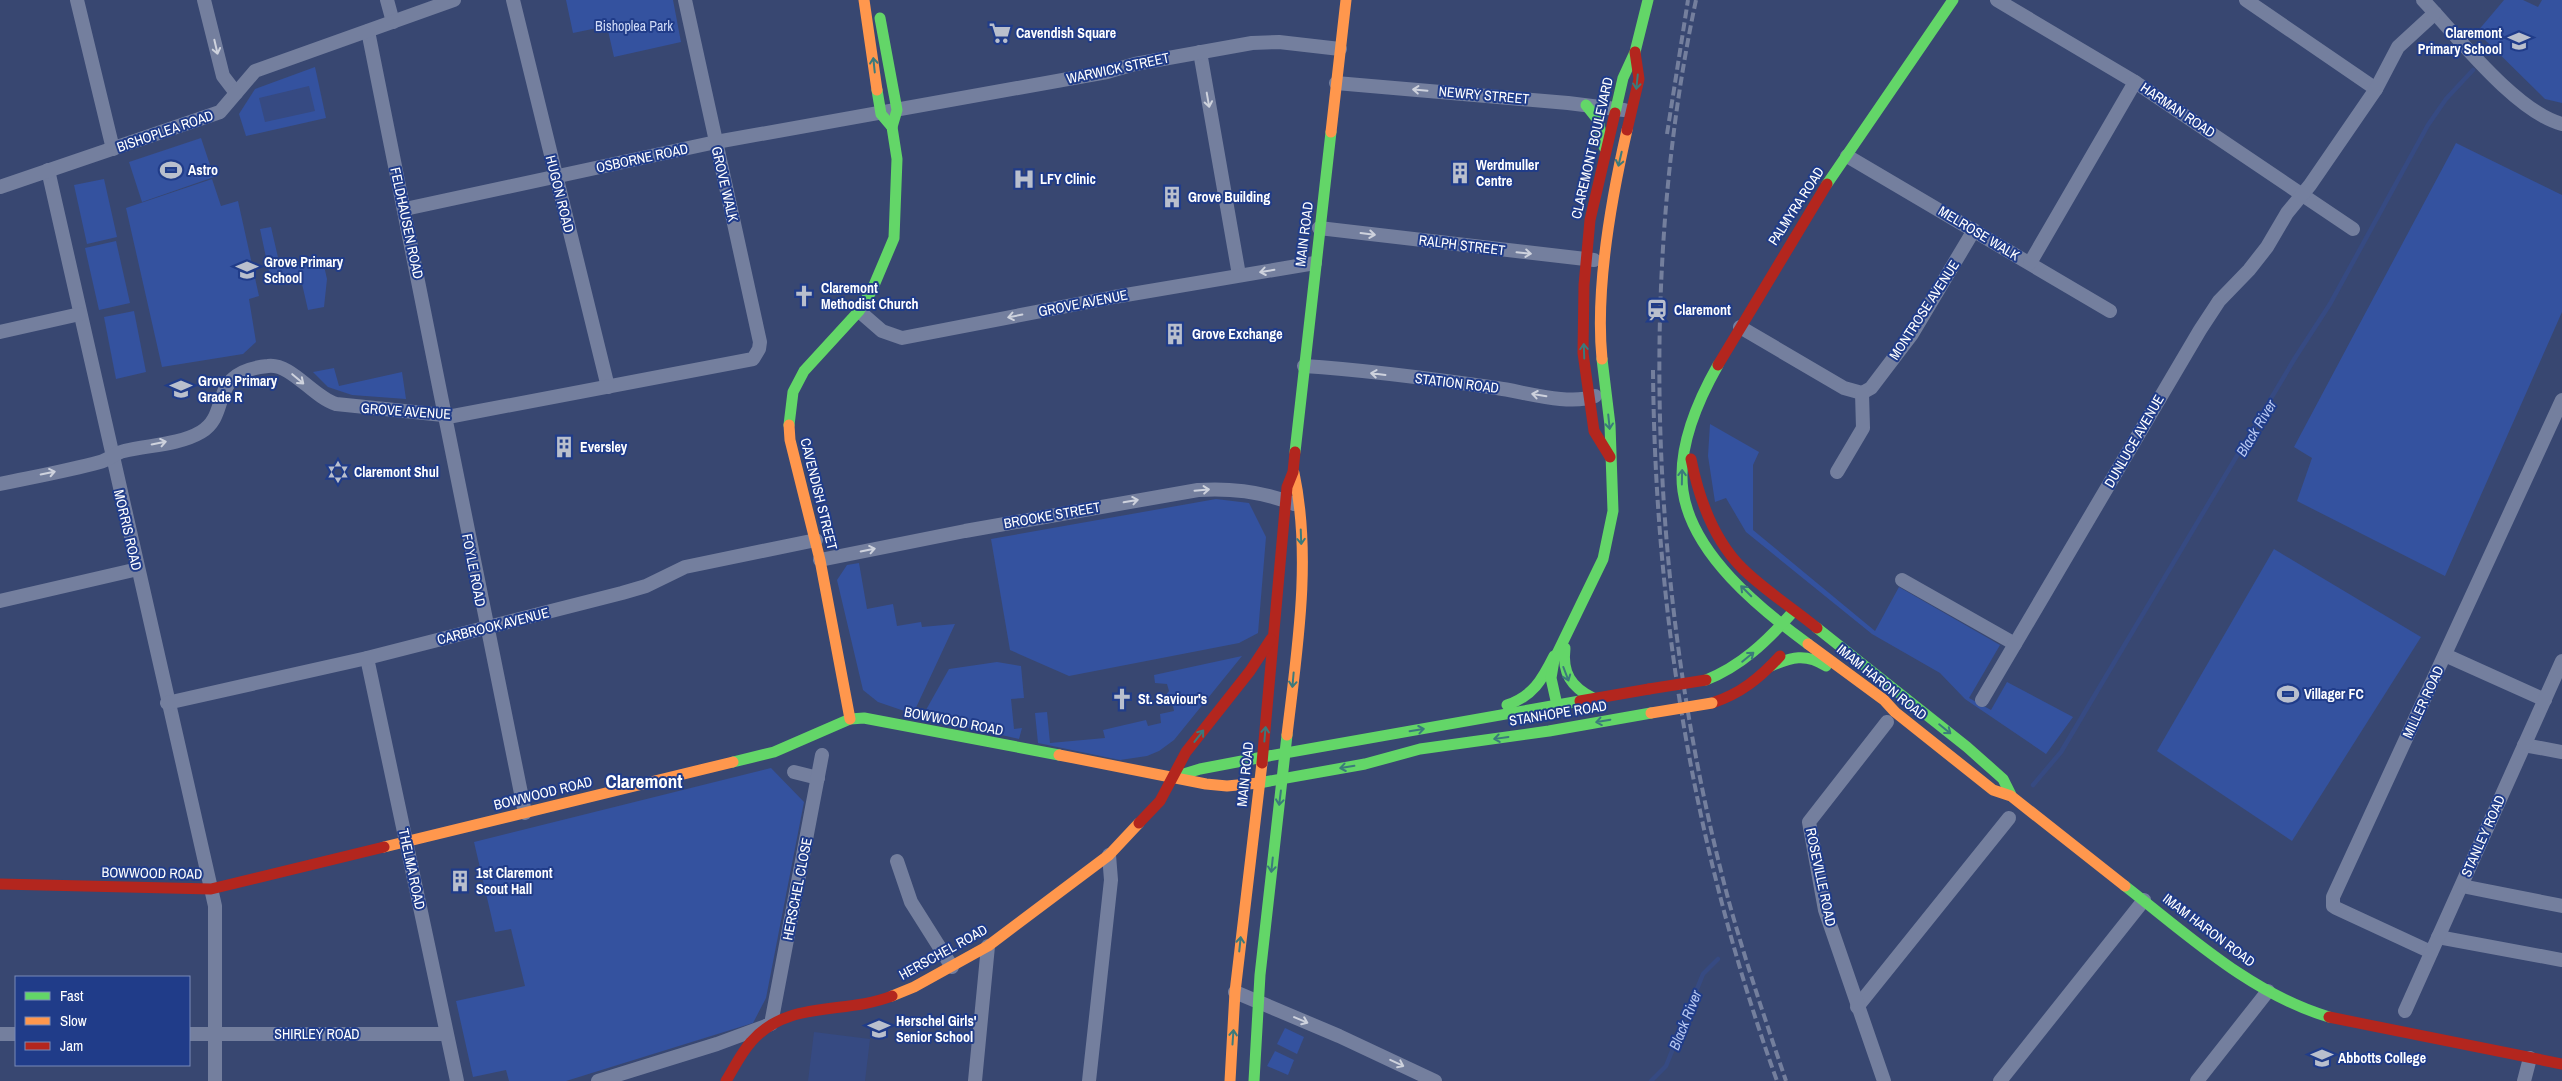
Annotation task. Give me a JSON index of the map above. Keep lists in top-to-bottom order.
{
  "streets": {
    "main road": [
      "CLAREMONT BOULEVARD",
      "PALMYRA ROAD",
      "MAIN ROAD",
      "CAVENDISH STREET",
      "IMAM HARON ROAD",
      "STANHOPE ROAD",
      "BOWWOOD ROAD",
      "HERSCHEL ROAD"
    ],
    "street": [
      "WARWICK STREET",
      "NEWRY STREET",
      "HARMAN ROAD",
      "BISHOPLEA ROAD",
      "OSBORNE ROAD",
      "GROVE WALK",
      "HUGON ROAD",
      "FELDHAUSEN ROAD",
      "MELROSE WALK",
      "RALPH STREET",
      "GROVE AVENUE",
      "MONTROSE AVENUE",
      "STATION ROAD",
      "DUNLUCE AVENUE",
      "BROOKE STREET",
      "MORRIS ROAD",
      "FOYLE ROAD",
      "CARBROOK AVENUE",
      "MILLER ROAD",
      "STANLEY ROAD",
      "THELMA ROAD",
      "ROSEVILLE ROAD",
      "HERSCHEL CLOSE",
      "SHIRLEY ROAD"
    ]
  },
  "crossings": [
    ["WARWICK STREET", "OSBORNE ROAD"],
    ["WARWICK STREET", "MAIN ROAD"],
    ["WARWICK STREET", "CAVENDISH STREET"],
    ["NEWRY STREET", "CLAREMONT BOULEVARD"],
    ["NEWRY STREET", "MAIN ROAD"],
    ["HARMAN ROAD", "DUNLUCE AVENUE"],
    ["BISHOPLEA ROAD", "FELDHAUSEN ROAD"],
    ["BISHOPLEA ROAD", "MORRIS ROAD"],
    ["CLAREMONT BOULEVARD", "RALPH STREET"],
    ["CLAREMONT BOULEVARD", "STATION ROAD"],
    ["CLAREMONT BOULEVARD", "STANHOPE ROAD"],
    ["OSBORNE ROAD", "GROVE WALK"],
    ["OSBORNE ROAD", "HUGON ROAD"],
    ["OSBORNE ROAD", "FELDHAUSEN ROAD"],
    ["GROVE WALK", "GROVE AVENUE"],
    ["HUGON ROAD", "GROVE AVENUE"],
    ["PALMYRA ROAD", "MELROSE WALK"],
    ["PALMYRA ROAD", "IMAM HARON ROAD"],
    ["PALMYRA ROAD", "STANHOPE ROAD"],
    ["FELDHAUSEN ROAD", "GROVE AVENUE"],
    ["FELDHAUSEN ROAD", "FOYLE ROAD"],
    ["MELROSE WALK", "MONTROSE AVENUE"],
    ["MAIN ROAD", "RALPH STREET"],
    ["MAIN ROAD", "GROVE AVENUE"],
    ["MAIN ROAD", "STATION ROAD"],
    ["MAIN ROAD", "BROOKE STREET"],
    ["MAIN ROAD", "STANHOPE ROAD"],
    ["MAIN ROAD", "BOWWOOD ROAD"],
    ["MAIN ROAD", "HERSCHEL ROAD"],
    ["GROVE AVENUE", "CAVENDISH STREET"],
    ["GROVE AVENUE", "MORRIS ROAD"],
    ["GROVE AVENUE", "FOYLE ROAD"],
    ["CAVENDISH STREET", "BROOKE STREET"],
    ["CAVENDISH STREET", "CARBROOK AVENUE"],
    ["CAVENDISH STREET", "BOWWOOD ROAD"],
    ["MORRIS ROAD", "CARBROOK AVENUE"],
    ["MORRIS ROAD", "BOWWOOD ROAD"],
    ["MORRIS ROAD", "SHIRLEY ROAD"],
    ["FOYLE ROAD", "CARBROOK AVENUE"],
    ["FOYLE ROAD", "BOWWOOD ROAD"],
    ["CARBROOK AVENUE", "THELMA ROAD"],
    ["IMAM HARON ROAD", "STANHOPE ROAD"],
    ["IMAM HARON ROAD", "ROSEVILLE ROAD"],
    ["MILLER ROAD", "STANLEY ROAD"],
    ["STANHOPE ROAD", "BOWWOOD ROAD"],
    ["BOWWOOD ROAD", "THELMA ROAD"],
    ["BOWWOOD ROAD", "HERSCHEL ROAD"],
    ["THELMA ROAD", "SHIRLEY ROAD"],
    ["HERSCHEL CLOSE", "HERSCHEL ROAD"]
  ],
  "one_way": [
    "NEWRY STREET",
    "RALPH STREET",
    "STATION ROAD",
    "BROOKE STREET"
  ],
  "districts": ["Claremont"],
  "water": ["Black River"],
  "parks": ["Bishoplea Park"],
  "places": {
    "supermarket": ["Cavendish Square"],
    "school or university": [
      "Claremont Primary School",
      "Grove Primary School",
      "Grove Primary Grade R",
      "Herschel Girls' Senior School",
      "Abbotts College"
    ],
    "sports": ["Astro", "Villager FC"],
    "building": [
      "Werdmuller Centre",
      "Grove Building",
      "Grove Exchange",
      "Eversley",
      "1st Claremont Scout Hall"
    ],
    "hospital": ["LFY Clinic"],
    "church": ["Claremont Methodist Church", "St. Saviour's"],
    "station": ["Claremont"],
    "synagogue": ["Claremont Shul"]
  },
  "legend": ["Fast", "Slow", "Jam"]
}
